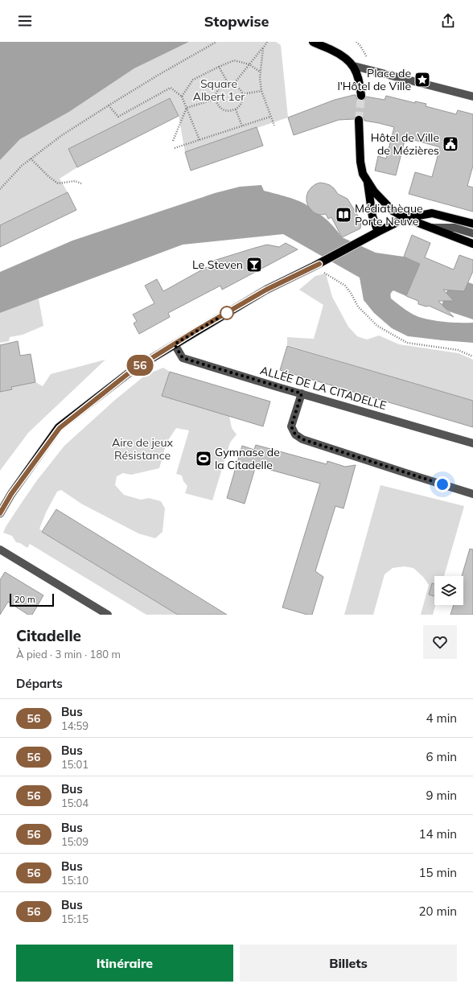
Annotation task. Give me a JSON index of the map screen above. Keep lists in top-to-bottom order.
{
  "streets": {
    "street": ["ALLÉE DE LA CITADELLE"]
  },
  "parks": ["Square Albert 1er", "Aire de jeux Résistance"],
  "places": {
    "place": ["Place de l'Hôtel de Ville"],
    "public building": ["Hôtel de Ville de Mézières"],
    "library": ["Médiathèque Porte Neuve"],
    "bar": ["Le Steven"],
    "sports": ["Gymnase de la Citadelle"]
  },
  "lines": ["bus line 56"],
  "scale_bar": "20 m",
  "page": {
    "header": "Stopwise",
    "on_map": "56",
    "scale": "20 m",
    "heading": [
      ["Citadelle", "À pied · 3 min · 180 m"],
      "Départs"
    ],
    "list": [
      {
        "mark": "56",
        "name": "Bus",
        "note": "14:59",
        "value": "4 min"
      },
      {
        "mark": "56",
        "name": "Bus",
        "note": "15:01",
        "value": "6 min"
      },
      {
        "mark": "56",
        "name": "Bus",
        "note": "15:04",
        "value": "9 min"
      },
      {
        "mark": "56",
        "name": "Bus",
        "note": "15:09",
        "value": "14 min"
      },
      {
        "mark": "56",
        "name": "Bus",
        "note": "15:10",
        "value": "15 min"
      },
      {
        "mark": "56",
        "name": "Bus",
        "note": "15:15",
        "value": "20 min"
      }
    ],
    "buttons": ["Itinéraire", "Billets"]
  }
}
